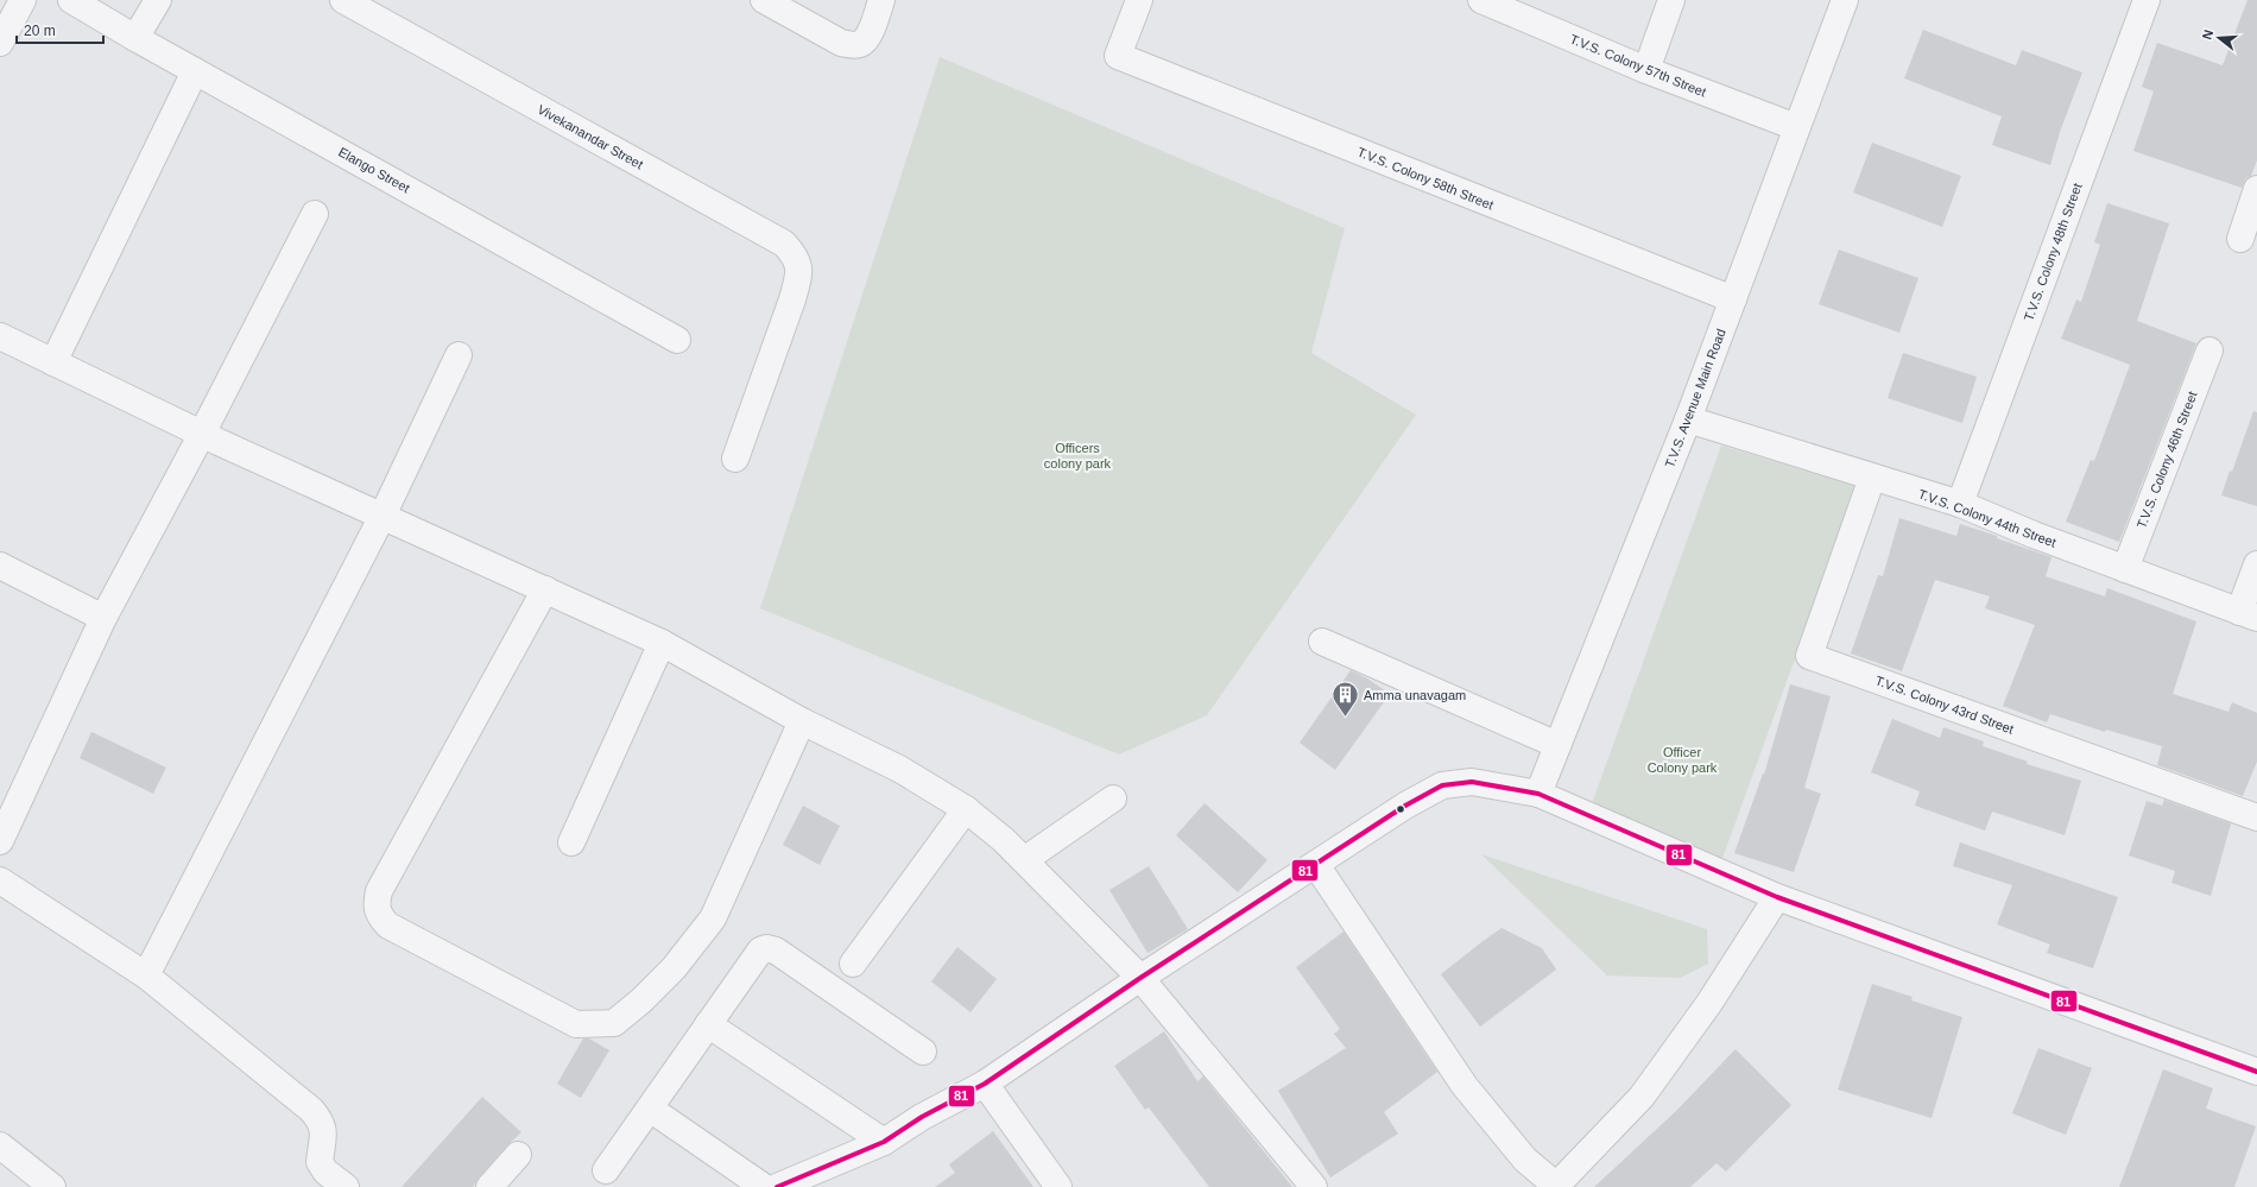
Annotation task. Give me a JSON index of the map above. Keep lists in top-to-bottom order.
{
  "streets": {
    "street": [
      "T.V.S. Colony 57th Street",
      "Vivekanandar Street",
      "Elango Street",
      "T.V.S. Colony 58th Street",
      "T.V.S. Colony 48th Street",
      "T.V.S. Avenue Main Road",
      "T.V.S. Colony 46th Street",
      "T.V.S. Colony 44th Street",
      "T.V.S. Colony 43rd Street"
    ]
  },
  "crossings": [
    ["T.V.S. Colony 57th Street", "T.V.S. Avenue Main Road"],
    ["T.V.S. Colony 58th Street", "T.V.S. Avenue Main Road"],
    ["T.V.S. Colony 48th Street", "T.V.S. Colony 44th Street"],
    ["T.V.S. Avenue Main Road", "T.V.S. Colony 44th Street"],
    ["T.V.S. Colony 46th Street", "T.V.S. Colony 44th Street"],
    ["T.V.S. Colony 44th Street", "T.V.S. Colony 43rd Street"]
  ],
  "parks": ["Officers colony park", "Officer Colony park"],
  "places": {
    "building": ["Amma unavagam"]
  },
  "lines": ["transit line 81"],
  "scale_bar": "20 m",
  "north": "left"
}
